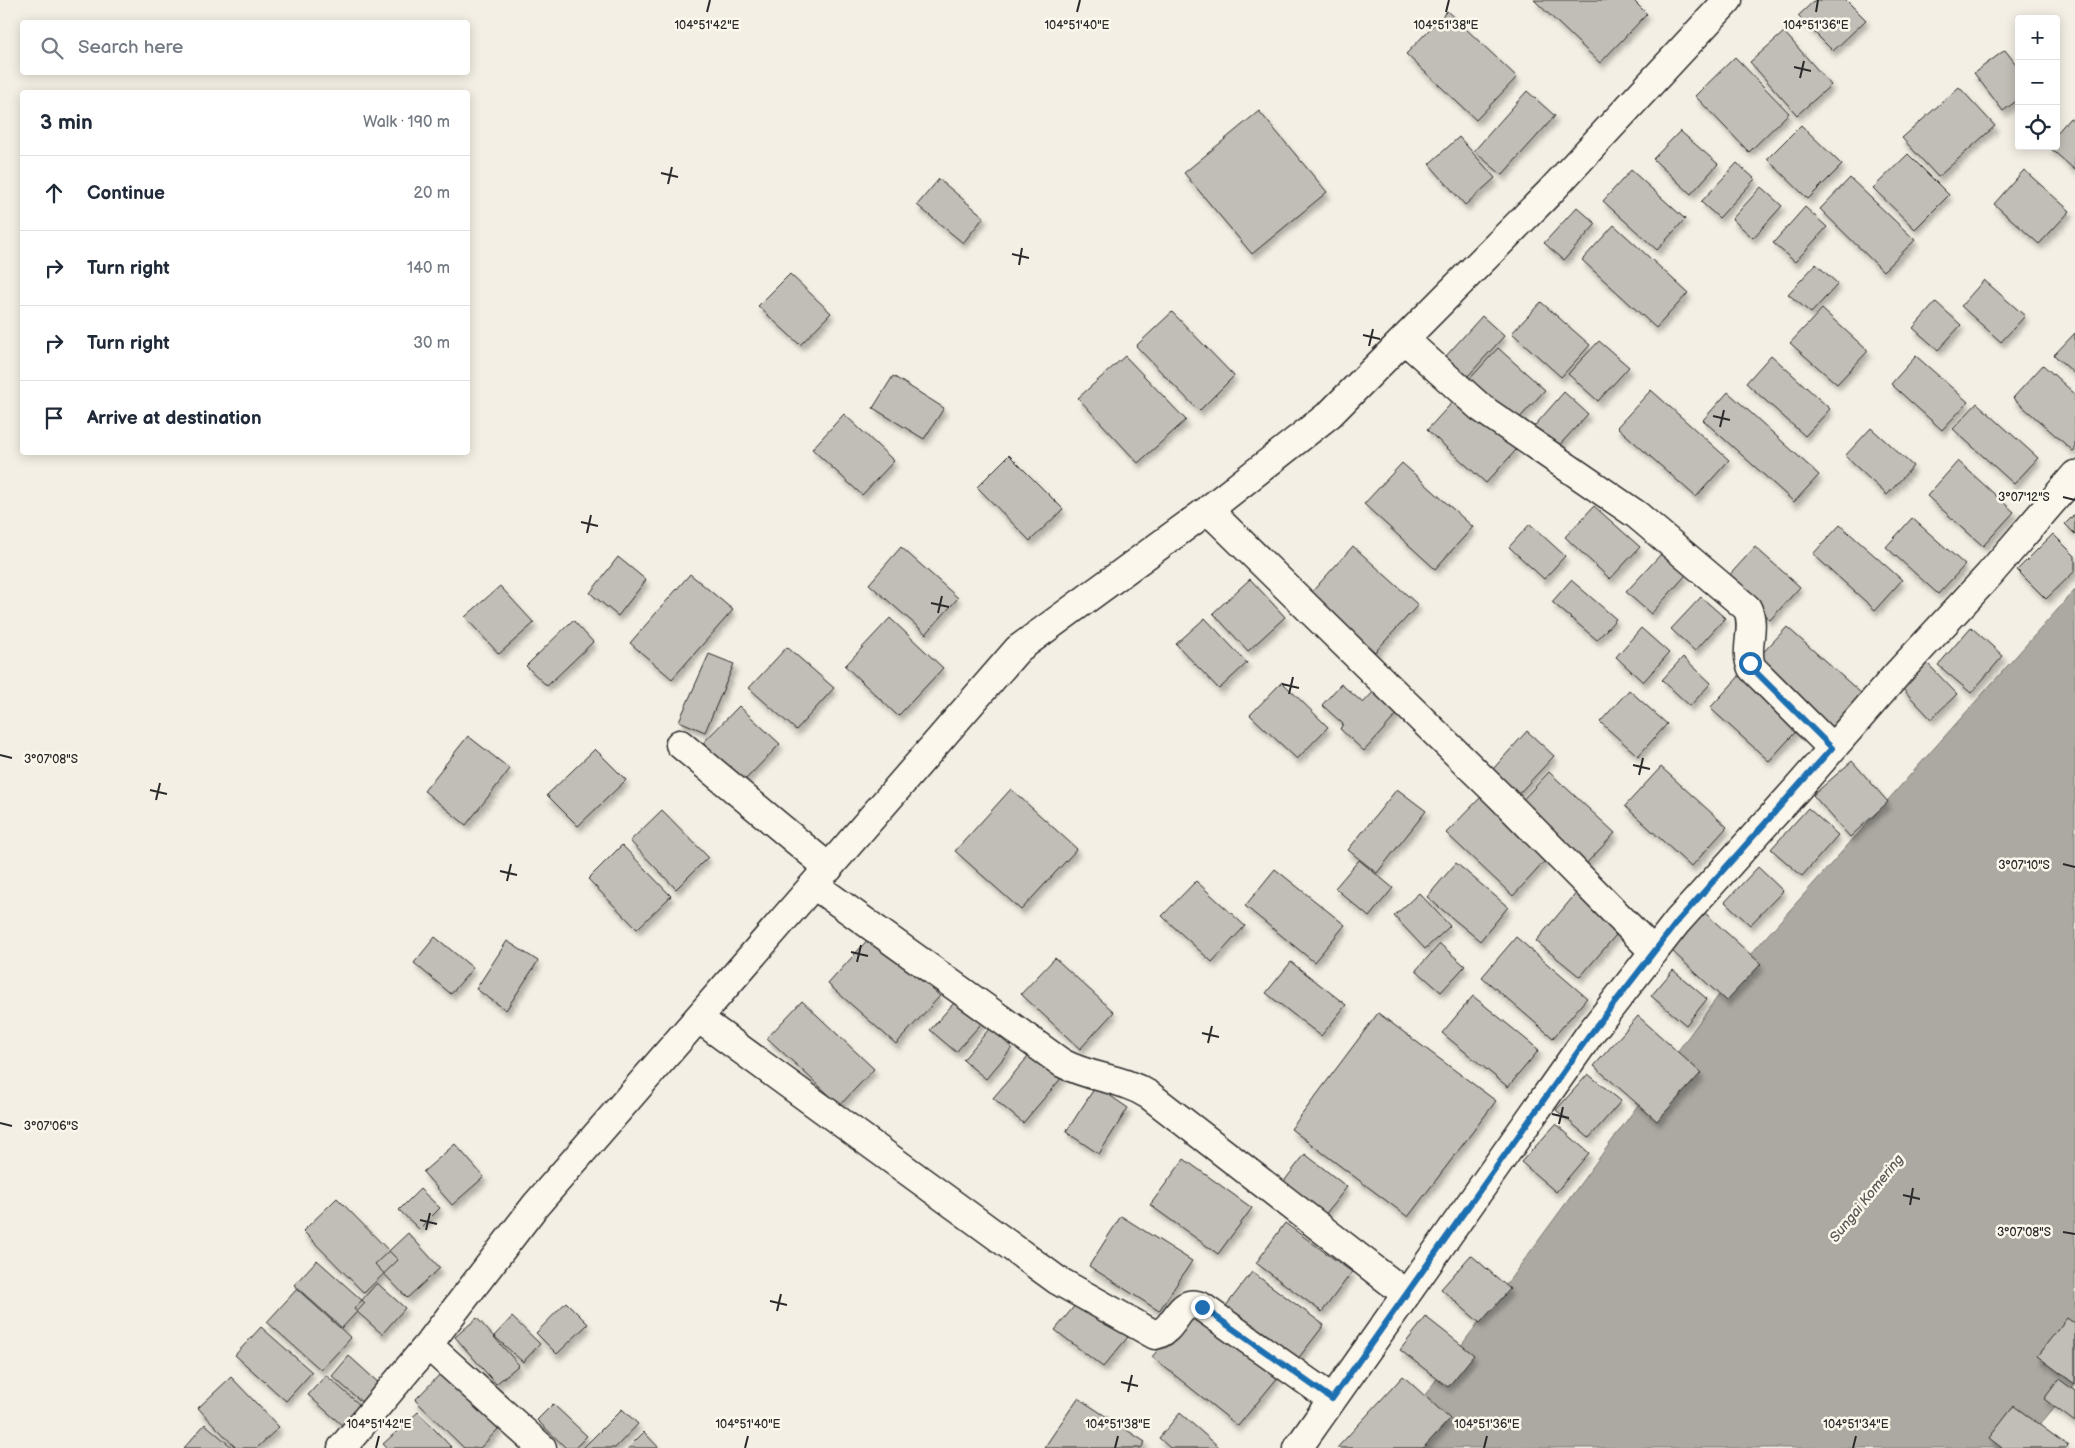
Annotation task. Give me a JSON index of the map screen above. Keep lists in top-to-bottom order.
{
  "water": ["Sungai Komering"],
  "page": {
    "map_buttons": ["+", "−"],
    "search": "Search here",
    "heading": ["3 min", "Walk · 190 m"],
    "list": [
      ["Continue", "20 m"],
      ["Turn right", "140 m"],
      ["Turn right", "30 m"],
      "Arrive at destination"
    ]
  },
  "coordinates": [
    "104°51'42\"E",
    "104°51'40\"E",
    "104°51'38\"E",
    "104°51'36\"E",
    "3°07'12\"S",
    "3°07'08\"S",
    "3°07'10\"S",
    "3°07'06\"S",
    "104°51'34\"E"
  ]
}
